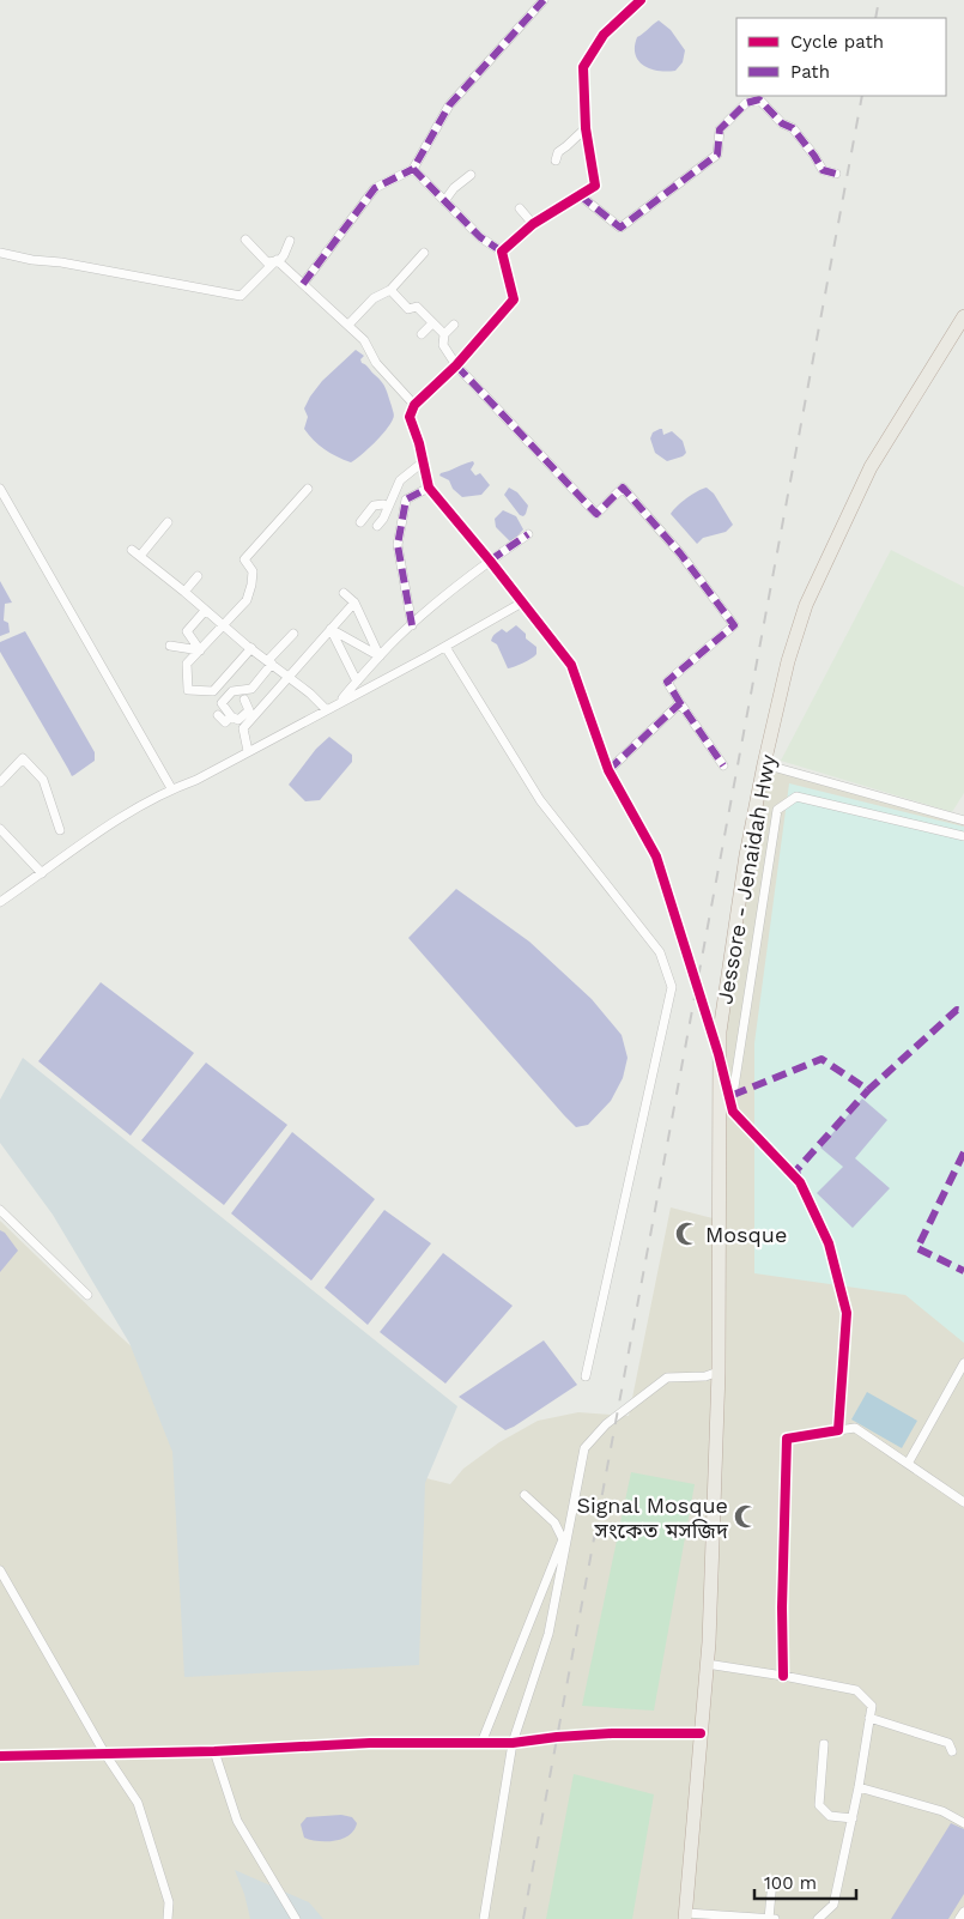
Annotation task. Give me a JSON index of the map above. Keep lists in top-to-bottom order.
{
  "streets": {
    "highway": ["Jessore - Jenaidah Hwy"]
  },
  "places": {
    "mosque": ["Mosque", "Signal Mosque সংকেত মসজিদ"]
  },
  "legend": ["Cycle path", "Path"],
  "scale_bar": "100 m"
}
